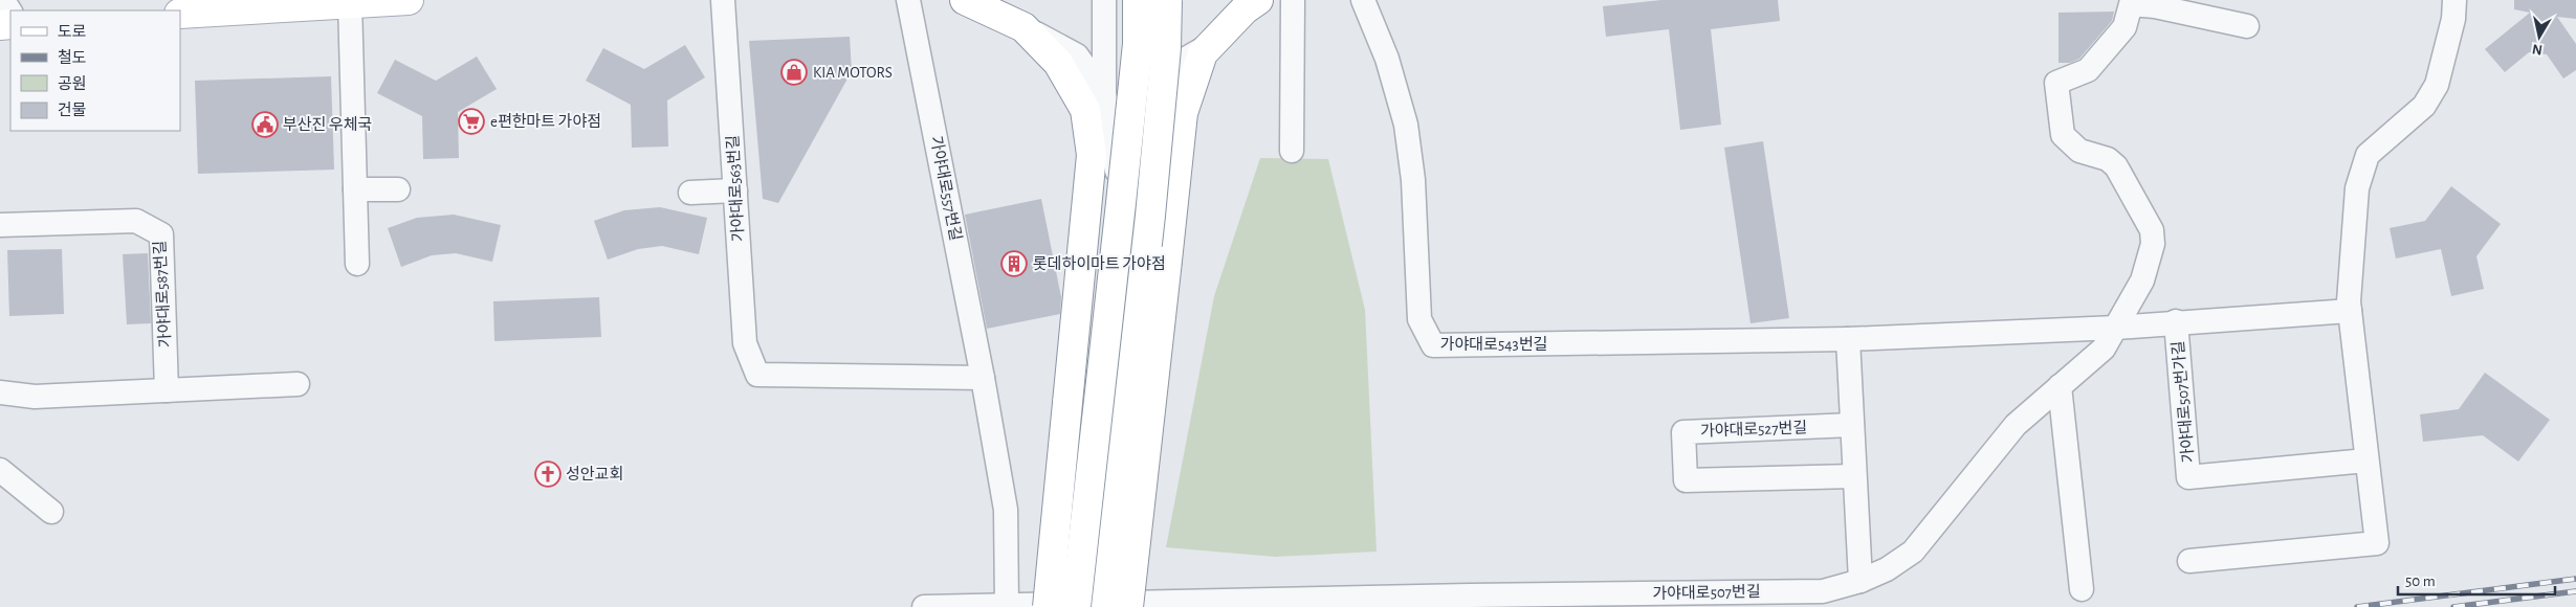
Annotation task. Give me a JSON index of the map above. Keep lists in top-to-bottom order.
{
  "streets": {
    "street": [
      "가야대로563번길",
      "가야대로557번길",
      "가야대로587번길",
      "가야대로543번길",
      "가야대로507번가길",
      "가야대로527번길",
      "가야대로507번길"
    ]
  },
  "crossings": [
    ["가야대로563번길", "가야대로557번길"],
    ["가야대로557번길", "가야대로507번길"]
  ],
  "places": {
    "shop": ["KIA MOTORS"],
    "supermarket": ["e편한마트 가야점"],
    "public building": ["부산진 우체국"],
    "building": ["롯데하이마트 가야점"],
    "church": ["성안교회"]
  },
  "legend": [
    "도로",
    "철도",
    "공원",
    "건물"
  ],
  "scale_bar": "50 m",
  "north": "bottom"
}
